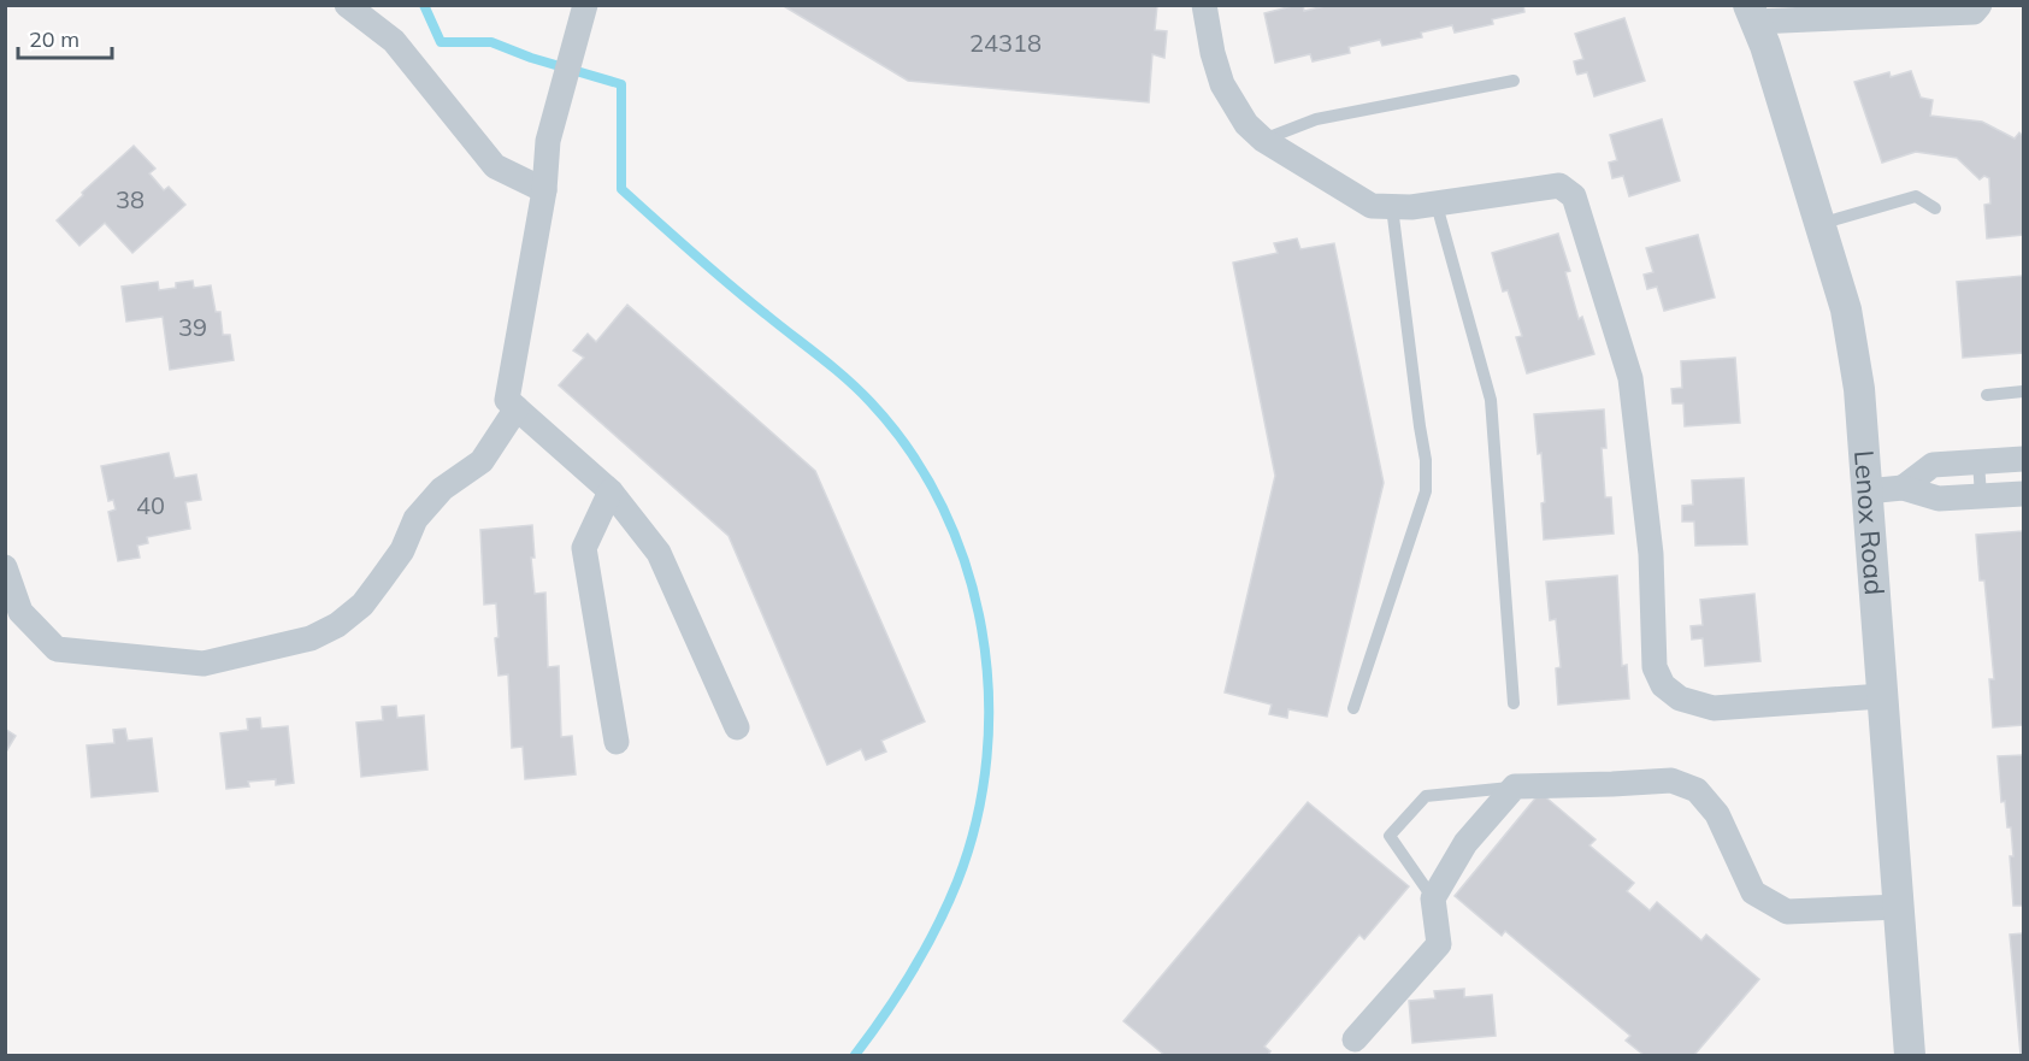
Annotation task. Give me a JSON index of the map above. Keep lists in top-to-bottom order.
{
  "streets": {
    "street": ["Lenox Road"]
  },
  "house_numbers": [
    "24318",
    "38",
    "39",
    "40"
  ],
  "scale_bar": "20 m"
}
